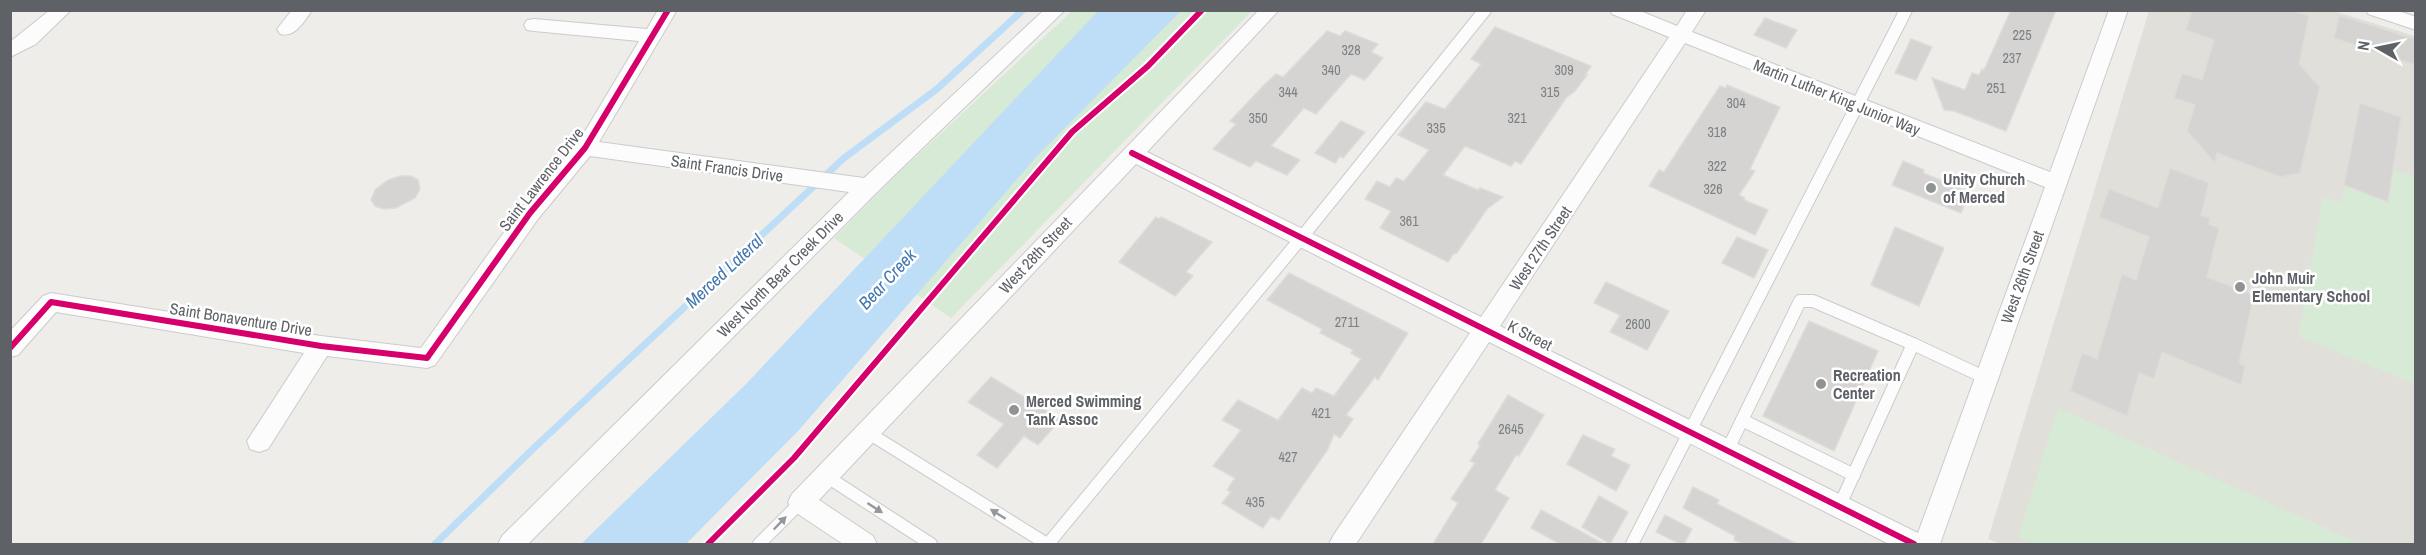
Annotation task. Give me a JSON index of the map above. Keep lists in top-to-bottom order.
{
  "streets": {
    "street": [
      "Martin Luther King Junior Way",
      "Saint Francis Drive",
      "Saint Lawrence Drive",
      "West 27th Street",
      "West 28th Street",
      "West North Bear Creek Drive",
      "West 26th Street",
      "Saint Bonaventure Drive",
      "K Street"
    ]
  },
  "crossings": [
    ["Martin Luther King Junior Way", "West 27th Street"],
    ["Martin Luther King Junior Way", "West 26th Street"],
    ["Saint Francis Drive", "Saint Lawrence Drive"],
    ["Saint Francis Drive", "West North Bear Creek Drive"],
    ["Saint Lawrence Drive", "Saint Bonaventure Drive"],
    ["West 27th Street", "K Street"],
    ["West 28th Street", "K Street"]
  ],
  "water": ["Merced Lateral", "Bear Creek"],
  "places": [
    "Unity Church of Merced",
    "John Muir Elementary School",
    "Recreation Center",
    "Merced Swimming Tank Assoc"
  ],
  "house_numbers": [
    "225",
    "328",
    "237",
    "340",
    "309",
    "251",
    "344",
    "315",
    "304",
    "350",
    "321",
    "335",
    "318",
    "322",
    "326",
    "361",
    "2711",
    "2600",
    "421",
    "2645",
    "427",
    "435"
  ],
  "north": "left"
}
